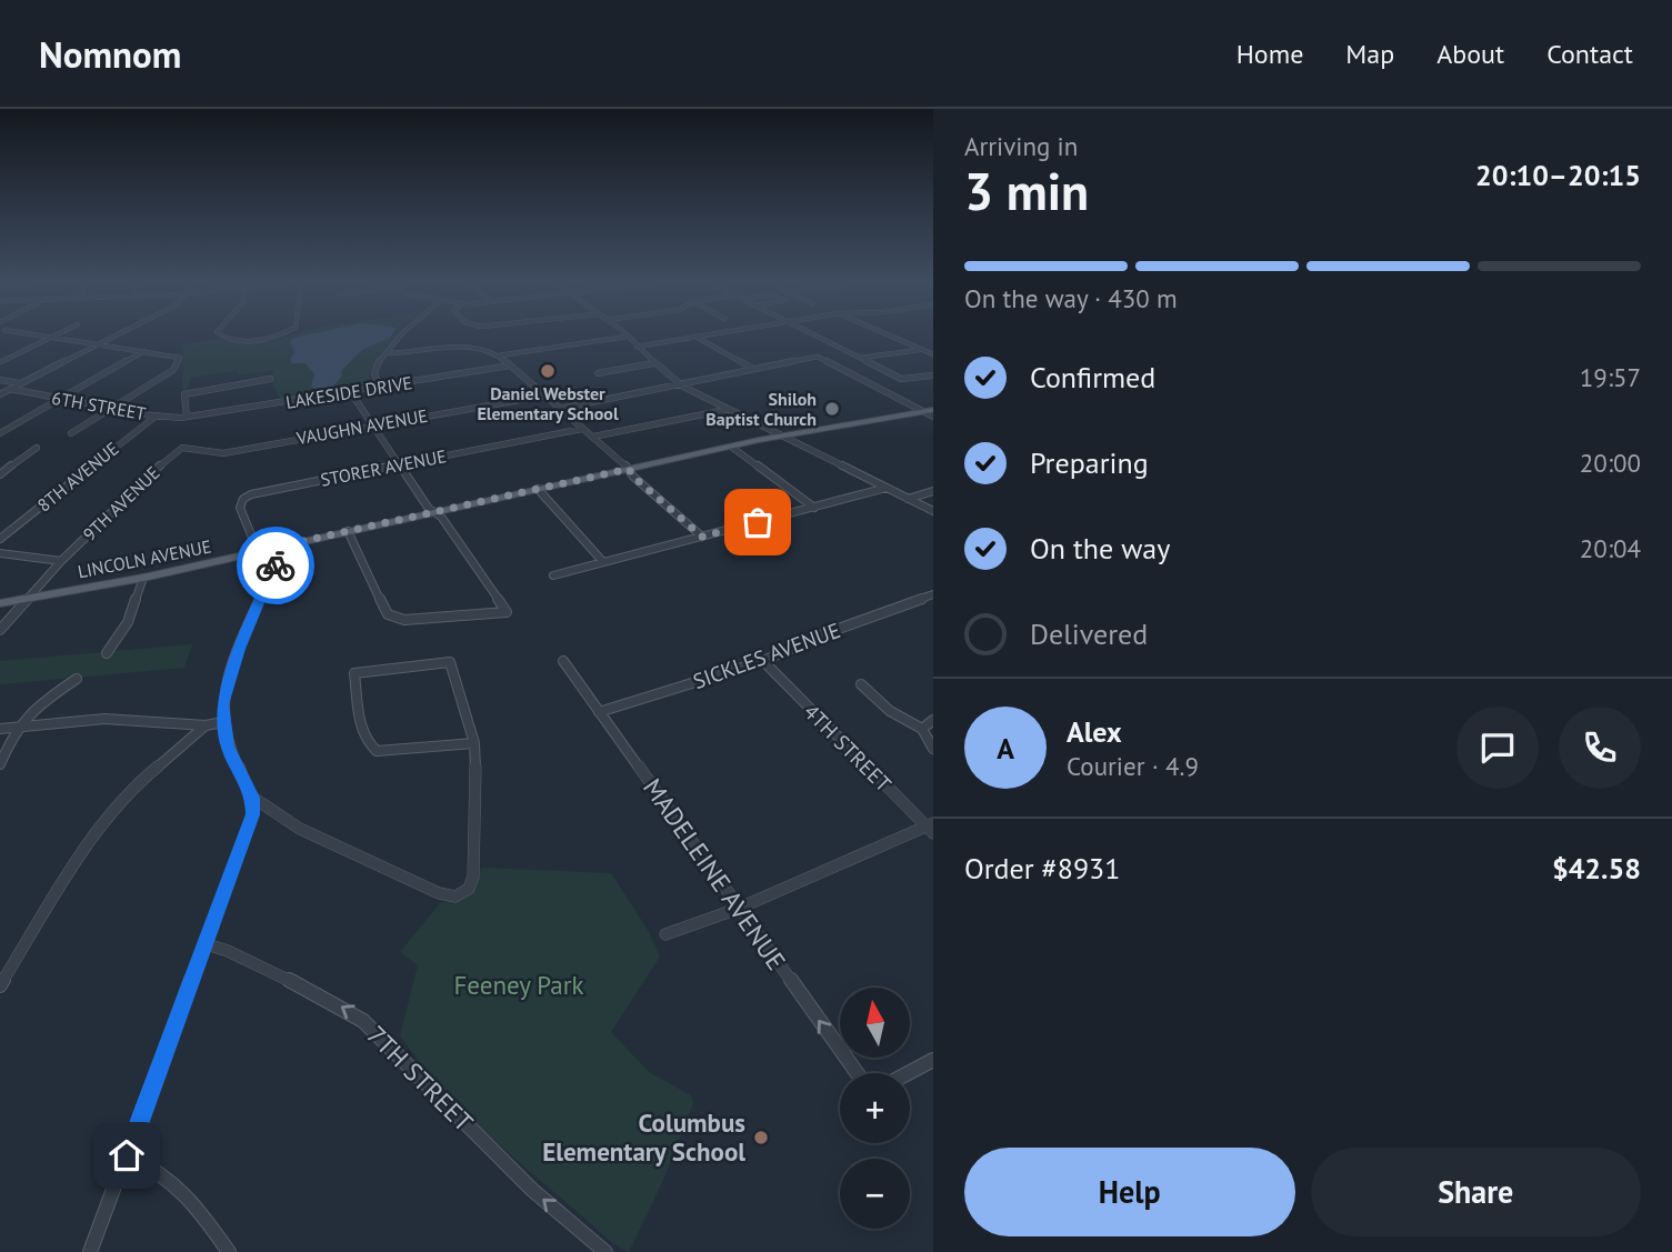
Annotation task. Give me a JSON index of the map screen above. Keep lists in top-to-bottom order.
{
  "streets": {
    "main road": ["LINCOLN AVENUE"],
    "street": [
      "LAKESIDE DRIVE",
      "6TH STREET",
      "VAUGHN AVENUE",
      "STORER AVENUE",
      "8TH AVENUE",
      "9TH AVENUE",
      "SICKLES AVENUE",
      "4TH STREET",
      "MADELEINE AVENUE",
      "7TH STREET"
    ]
  },
  "crossings": [
    ["LAKESIDE DRIVE", "6TH STREET"],
    ["6TH STREET", "8TH AVENUE"],
    ["VAUGHN AVENUE", "9TH AVENUE"],
    ["STORER AVENUE", "LINCOLN AVENUE"],
    ["9TH AVENUE", "LINCOLN AVENUE"],
    ["SICKLES AVENUE", "4TH STREET"],
    ["SICKLES AVENUE", "MADELEINE AVENUE"]
  ],
  "one_way": ["MADELEINE AVENUE", "7TH STREET"],
  "parks": ["Feeney Park"],
  "places": ["Daniel Webster Elementary School", "Shiloh Baptist Church", "Columbus Elementary School"],
  "north": "top",
  "page": {
    "header": "Nomnom",
    "nav": [
      "Home",
      "Map",
      "About",
      "Contact"
    ],
    "heading": ["3 min", "Arriving in", "20:10–20:15"],
    "panel": [
      "Alex",
      "Courier · 4.9",
      "Order #8931",
      "$42.58"
    ],
    "bar": "On the way · 430 m",
    "list": [
      ["Confirmed", "19:57"],
      ["Preparing", "20:00"],
      ["On the way", "20:04"],
      "Delivered"
    ],
    "round": "A",
    "map_buttons": ["+", "−"],
    "buttons": ["Help", "Share"]
  }
}
